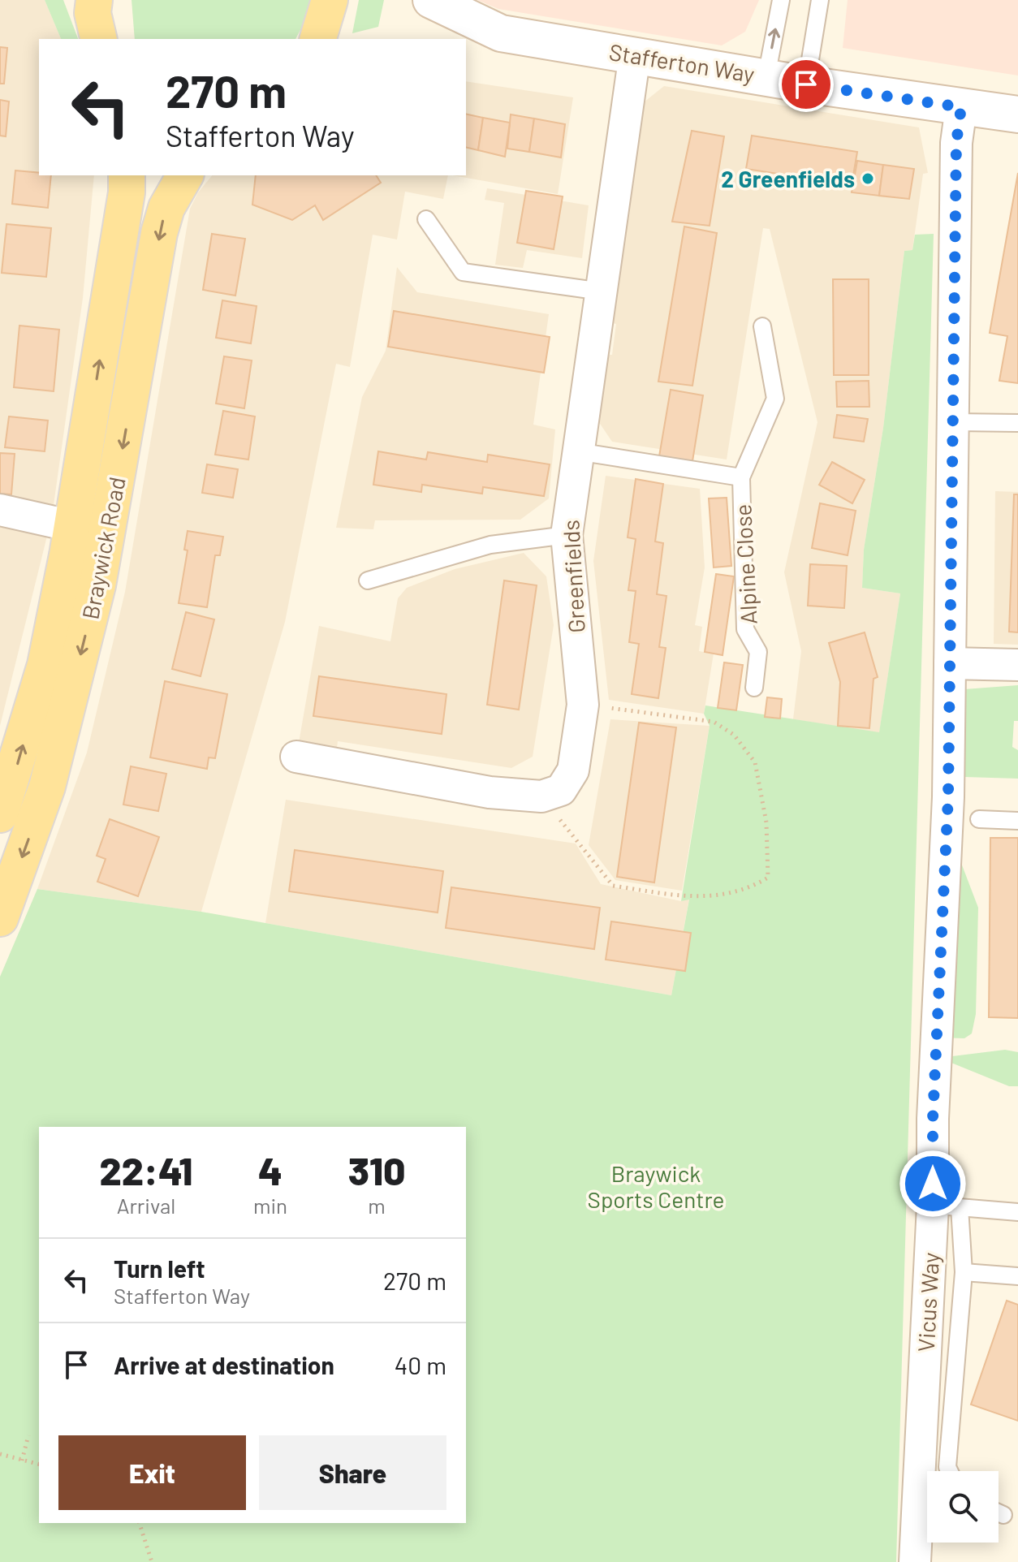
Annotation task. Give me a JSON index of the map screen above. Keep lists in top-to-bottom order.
{
  "streets": {
    "main road": ["Braywick Road"],
    "street": ["Stafferton Way", "Greenfields", "Vicus Way"],
    "lane": ["Alpine Close"]
  },
  "crossings": [
    ["Stafferton Way", "Greenfields"],
    ["Stafferton Way", "Vicus Way"],
    ["Alpine Close", "Greenfields"]
  ],
  "parks": ["Braywick Sports Centre"],
  "places": ["2 Greenfields"],
  "page": {
    "turn": ["270 m", "Stafferton Way"],
    "eta": [
      "22:41",
      "Arrival",
      "4",
      "min",
      "310",
      "m"
    ],
    "list": [
      {
        "name": "Turn left",
        "note": "Stafferton Way",
        "value": "270 m"
      },
      {
        "name": "Arrive at destination",
        "value": "40 m"
      }
    ],
    "buttons": ["Exit", "Share"]
  }
}
